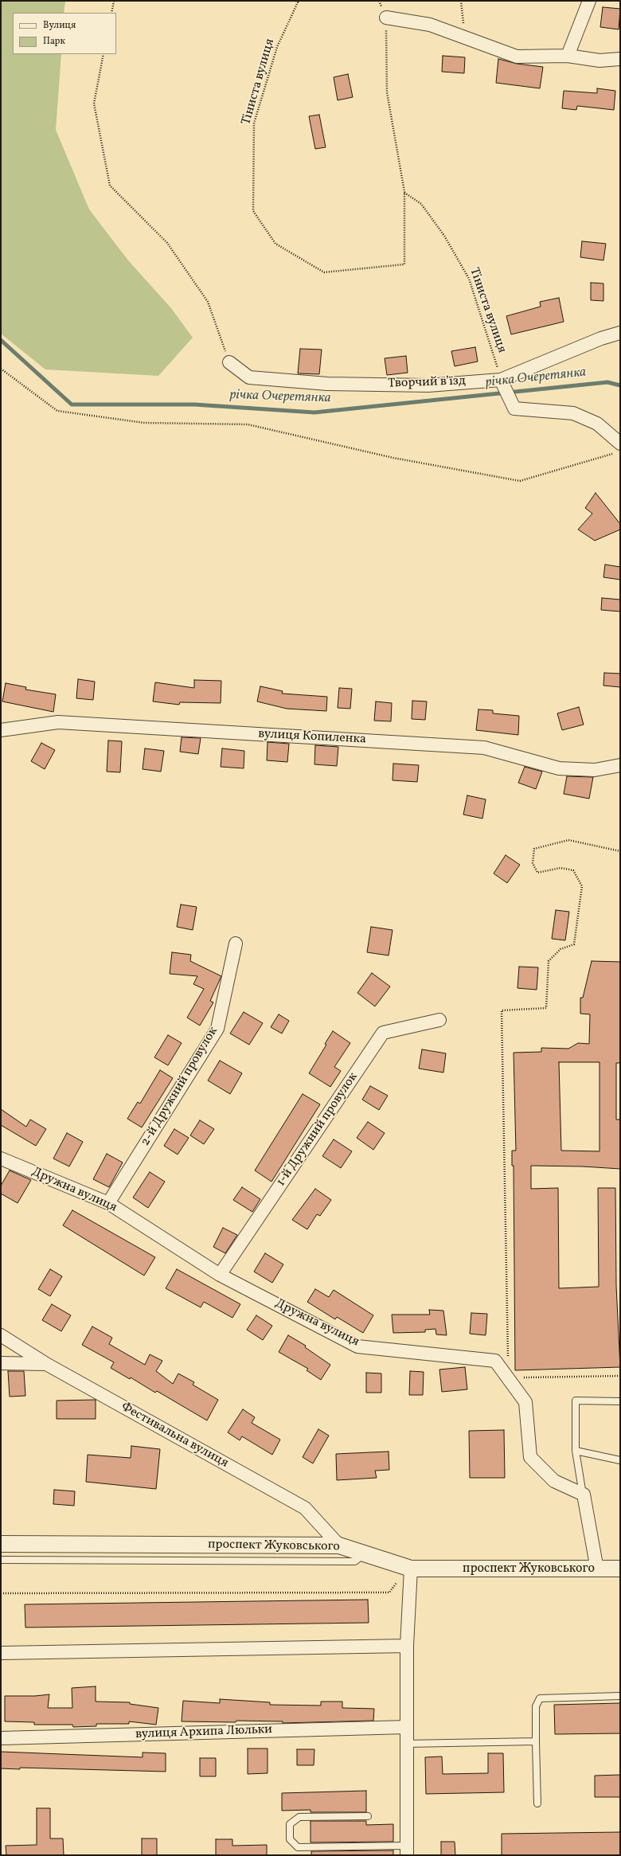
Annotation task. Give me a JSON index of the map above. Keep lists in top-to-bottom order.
{
  "streets": {
    "street": [
      "Творчий в’їзд",
      "вулиця Копиленка",
      "2-й Дружний провулок",
      "1-й Дружний провулок",
      "Дружна вулиця",
      "Фестивальна вулиця",
      "проспект Жуковського",
      "вулиця Архипа Люльки"
    ],
    "path": ["Тіниста вулиця"]
  },
  "crossings": [
    ["Тіниста вулиця", "Творчий в’їзд"],
    ["2-й Дружний провулок", "Дружна вулиця"],
    ["1-й Дружний провулок", "Дружна вулиця"],
    ["Фестивальна вулиця", "проспект Жуковського"]
  ],
  "water": ["річка Очеретянка"],
  "legend": ["Вулиця", "Парк"]
}
